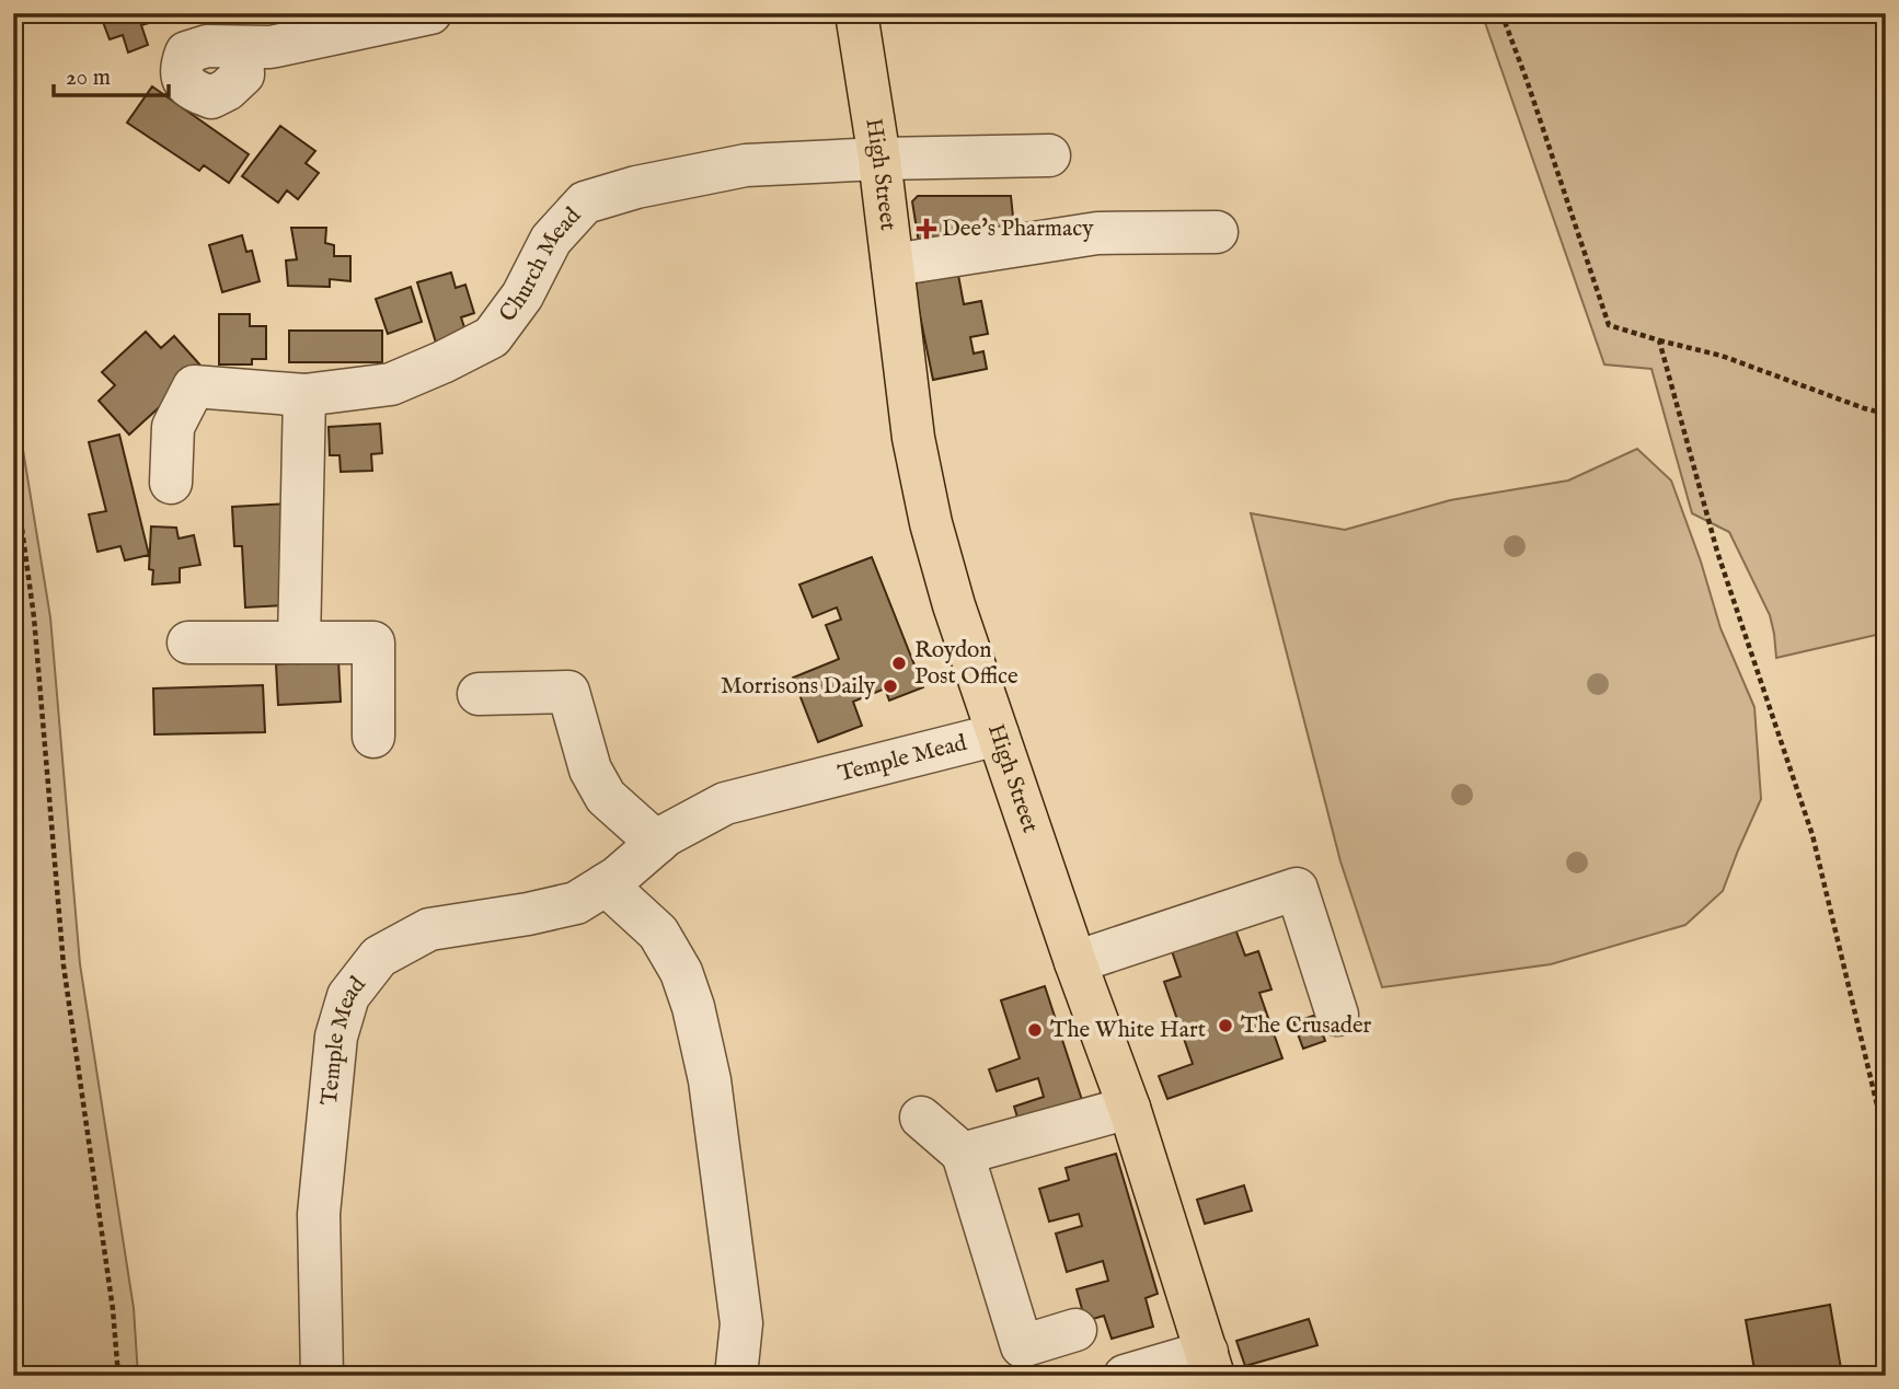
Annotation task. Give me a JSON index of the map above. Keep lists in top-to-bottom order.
{
  "streets": {
    "main road": ["High Street"],
    "street": ["Church Mead", "Temple Mead"]
  },
  "crossings": [
    ["High Street", "Church Mead"],
    ["High Street", "Temple Mead"]
  ],
  "places": {
    "health": ["Dee's Pharmacy"],
    "other": [
      "Roydon Post Office",
      "Morrisons Daily",
      "The Crusader",
      "The White Hart"
    ]
  },
  "scale_bar": "20 m"
}
